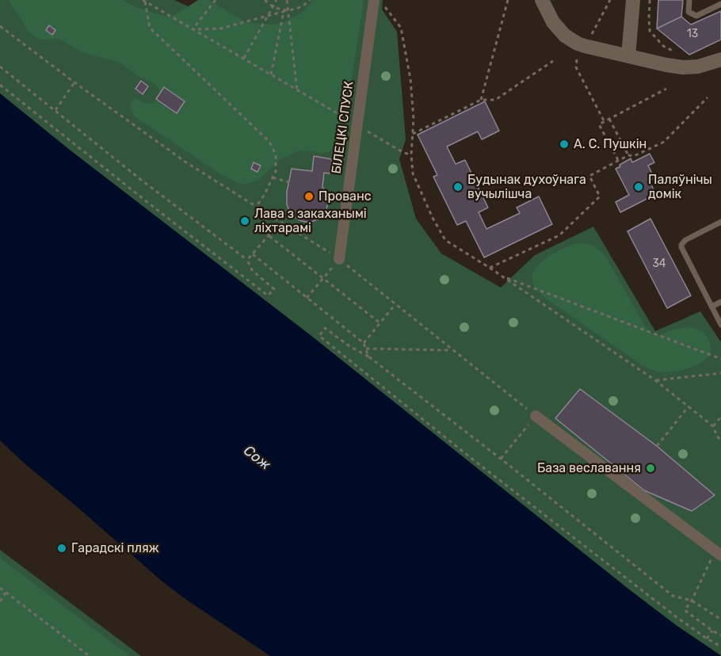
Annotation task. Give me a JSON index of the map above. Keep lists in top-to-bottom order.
{
  "streets": {
    "street": ["БІЛЕЦКІ СПУСК"]
  },
  "water": ["Сож"],
  "places": [
    "А. С. Пушкін",
    "Будынак духоўнага вучылішча",
    "Паляўнічы домік",
    "Прованс",
    "Лава з закаханымі ліхтарамі",
    "База веславання",
    "Гарадскі пляж"
  ],
  "house_numbers": ["13", "34"]
}
